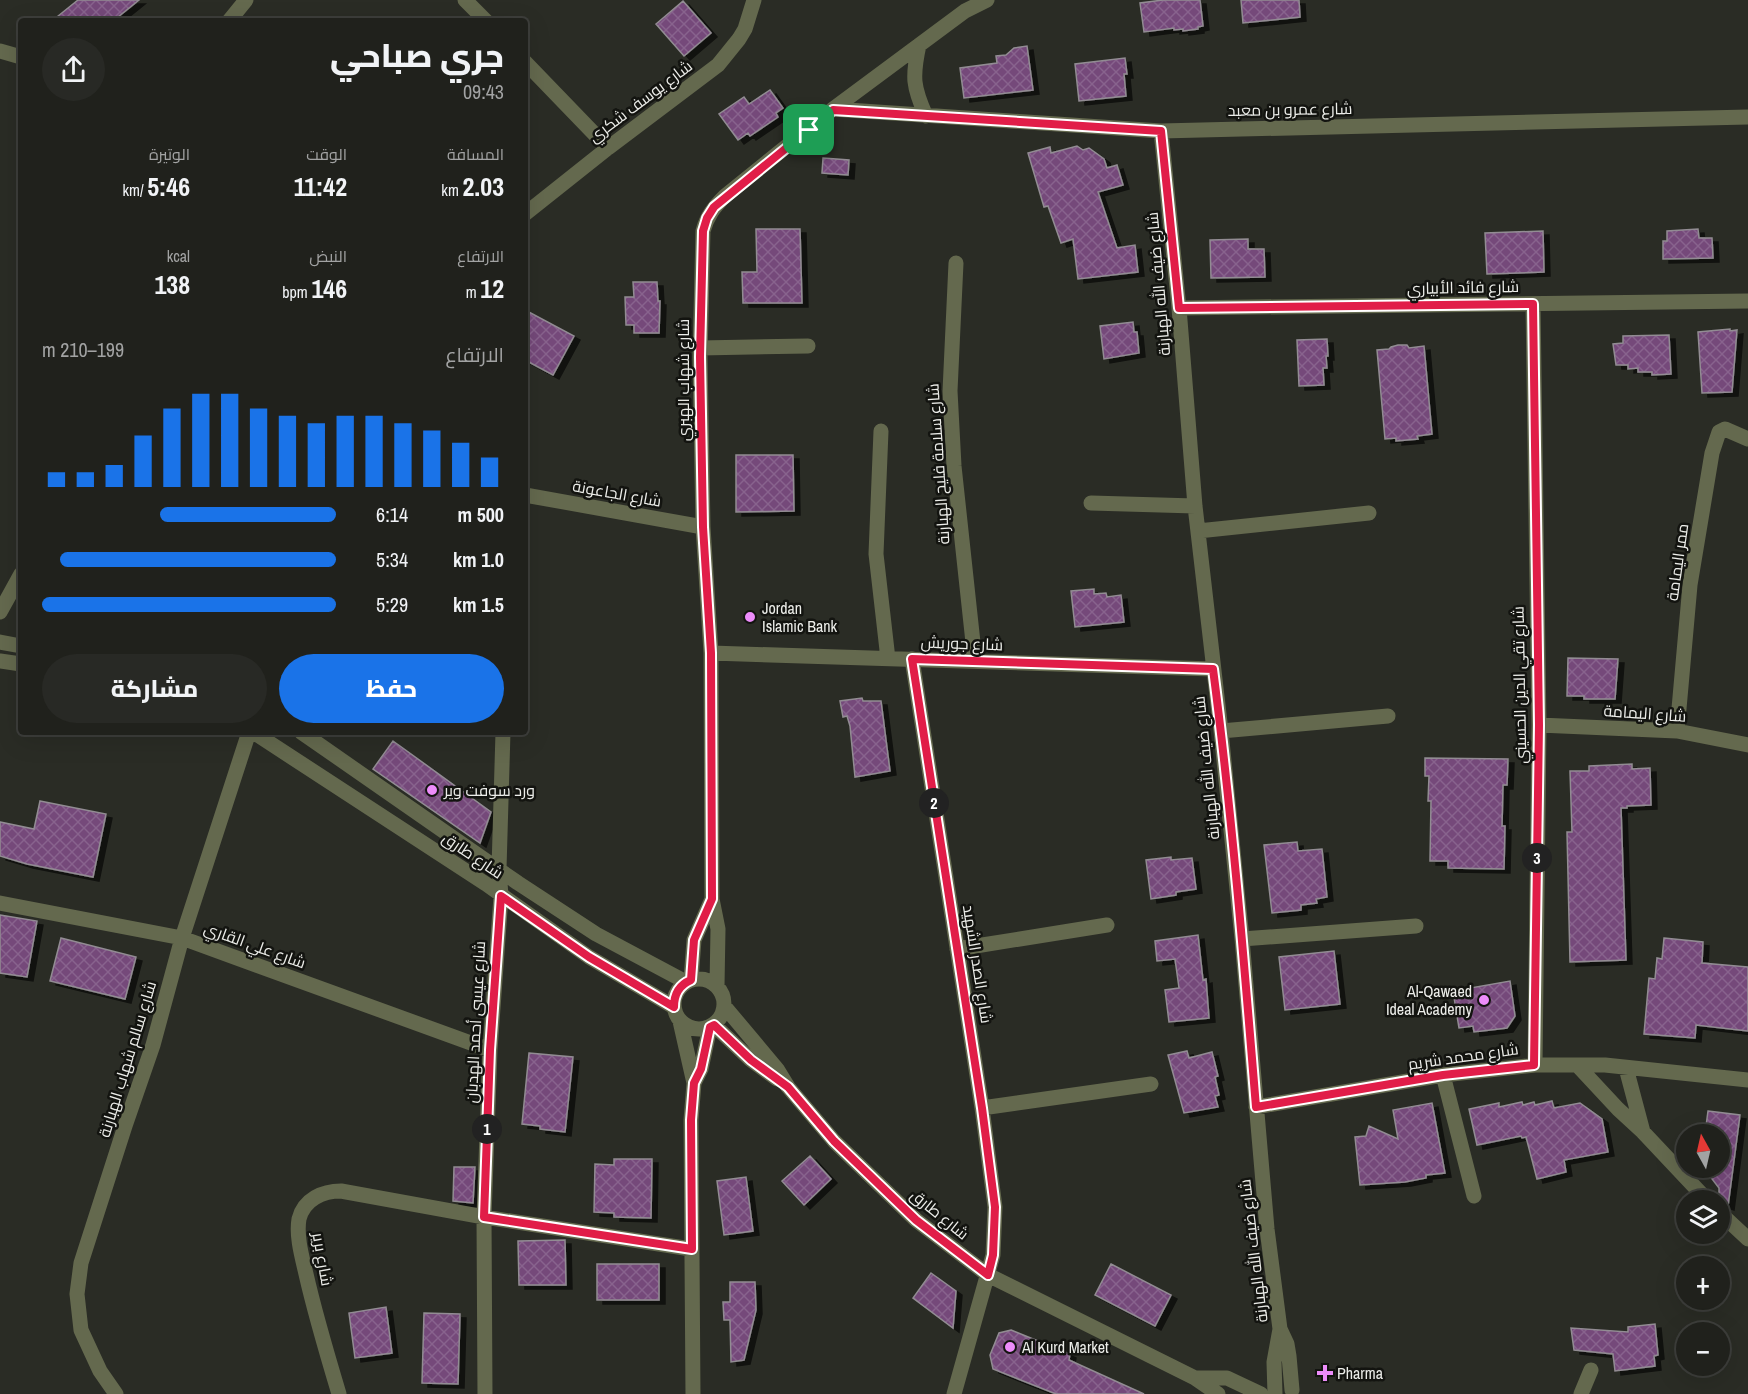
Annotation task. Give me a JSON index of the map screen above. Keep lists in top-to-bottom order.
{
  "streets": {
    "street": [
      "شارع يوسف شكري",
      "شارع عمرو بن معبد",
      "شارع ضيف الله الهبارنة",
      "شارع فائد الأبياري",
      "شارع شهاب الهبري",
      "شارع سلامة فليح الهبارنة",
      "شارع الجاعونة",
      "ممر اليمامة",
      "شارع جوريش",
      "شارع تقي الدين الحسيني",
      "شارع اليمامة",
      "شارع طارق",
      "شارع علي القاري",
      "شارع الصدر الشهيد",
      "شارع عيسى أحمد الهدبان",
      "شارع محمد شريم",
      "شارع سالم شهاب الهبارنة",
      "شارع برير"
    ]
  },
  "crossings": [
    ["شارع عمرو بن معبد", "شارع ضيف الله الهبارنة"],
    ["شارع عمرو بن معبد", "شارع شهاب الهبري"],
    ["شارع ضيف الله الهبارنة", "شارع فائد الأبياري"],
    ["شارع ضيف الله الهبارنة", "شارع جوريش"],
    ["شارع ضيف الله الهبارنة", "شارع محمد شريم"],
    ["شارع فائد الأبياري", "شارع تقي الدين الحسيني"],
    ["شارع شهاب الهبري", "شارع الجاعونة"],
    ["شارع شهاب الهبري", "شارع جوريش"],
    ["شارع شهاب الهبري", "شارع طارق"],
    ["شارع سلامة فليح الهبارنة", "شارع جوريش"],
    ["ممر اليمامة", "شارع اليمامة"],
    ["شارع جوريش", "شارع الصدر الشهيد"],
    ["شارع تقي الدين الحسيني", "شارع اليمامة"],
    ["شارع تقي الدين الحسيني", "شارع محمد شريم"],
    ["شارع طارق", "شارع الصدر الشهيد"],
    ["شارع طارق", "شارع عيسى أحمد الهدبان"],
    ["شارع علي القاري", "شارع عيسى أحمد الهدبان"],
    ["شارع علي القاري", "شارع سالم شهاب الهبارنة"],
    ["شارع عيسى أحمد الهدبان", "شارع برير"]
  ],
  "places": {
    "other": [
      "Jordan Islamic Bank",
      "ورد سوفت وير",
      "Al-Qawaed Ideal Academy",
      "Al Kurd Market"
    ],
    "health": ["Pharma"]
  },
  "north": "top",
  "page": {
    "heading": ["جري صباحي", "09:43"],
    "stats": [
      ["المسافة", "2.03 km"],
      ["الوقت", "11:42"],
      ["الوتيرة", "5:46 /km"],
      ["الارتفاع", "12 m"],
      ["النبض", "146 bpm"],
      ["kcal", "138"]
    ],
    "chart": ["الارتفاع", "199–210 m"],
    "list": [
      {
        "name": "500 m",
        "note": "6:14"
      },
      {
        "name": "1.0 km",
        "note": "5:34"
      },
      {
        "name": "1.5 km",
        "note": "5:29"
      }
    ],
    "buttons": ["حفظ", "مشاركة"],
    "pins": ["2", "3", "1"],
    "map_buttons": ["+", "−"]
  }
}
